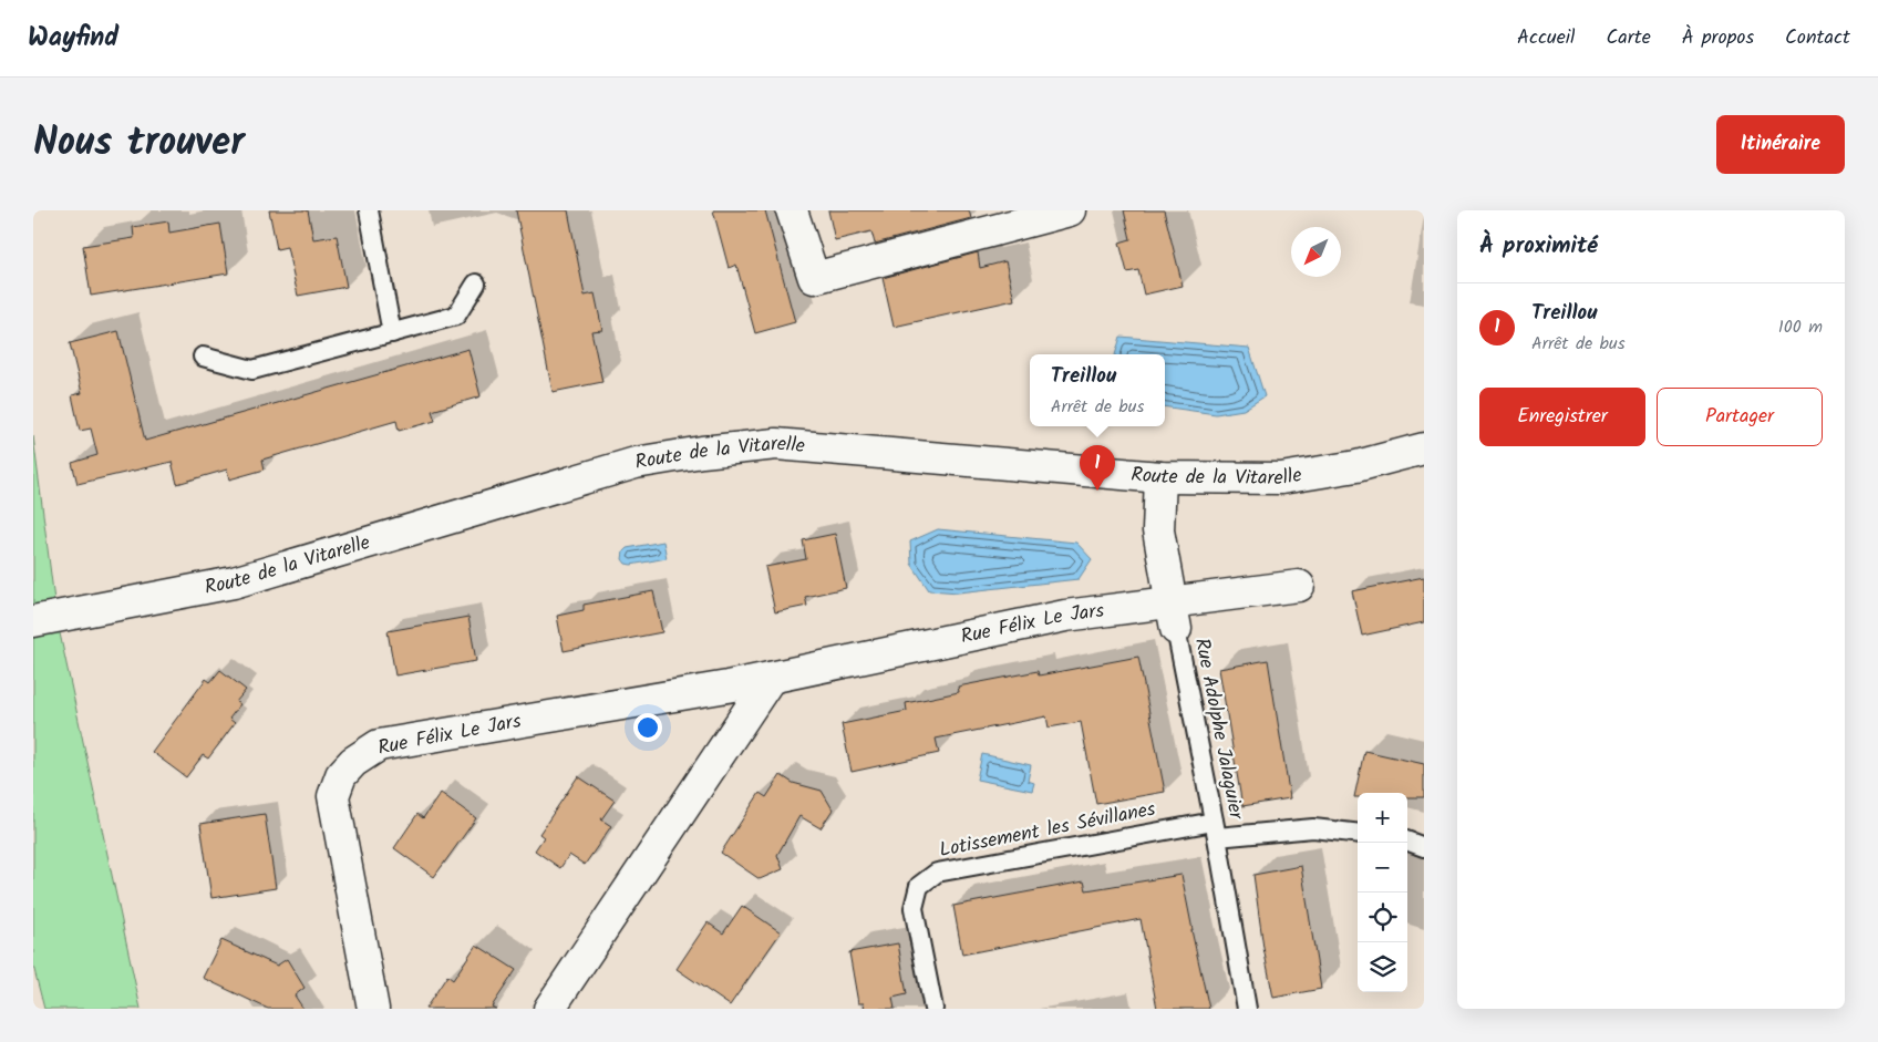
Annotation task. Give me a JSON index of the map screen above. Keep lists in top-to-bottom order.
{
  "streets": {
    "street": ["Route de la Vitarelle", "Rue Félix Le Jars"],
    "lane": ["Rue Adolphe Jalaguier", "Lotissement les Sévillanes"]
  },
  "crossings": [
    ["Rue Félix Le Jars", "Rue Adolphe Jalaguier"],
    ["Rue Adolphe Jalaguier", "Lotissement les Sévillanes"]
  ],
  "north": "bottom left",
  "page": {
    "header": "Wayfind",
    "nav": [
      "Accueil",
      "Carte",
      "À propos",
      "Contact"
    ],
    "title": "Nous trouver",
    "buttons": [
      "Itinéraire",
      ["Enregistrer", "Partager"]
    ],
    "heading": "À proximité",
    "list": [
      {
        "mark": "1",
        "name": "Treillou",
        "note": "Arrêt de bus",
        "value": "100 m"
      }
    ],
    "popup": ["Treillou", "Arrêt de bus"],
    "pins": "1",
    "map_buttons": ["+", "−"]
  }
}
